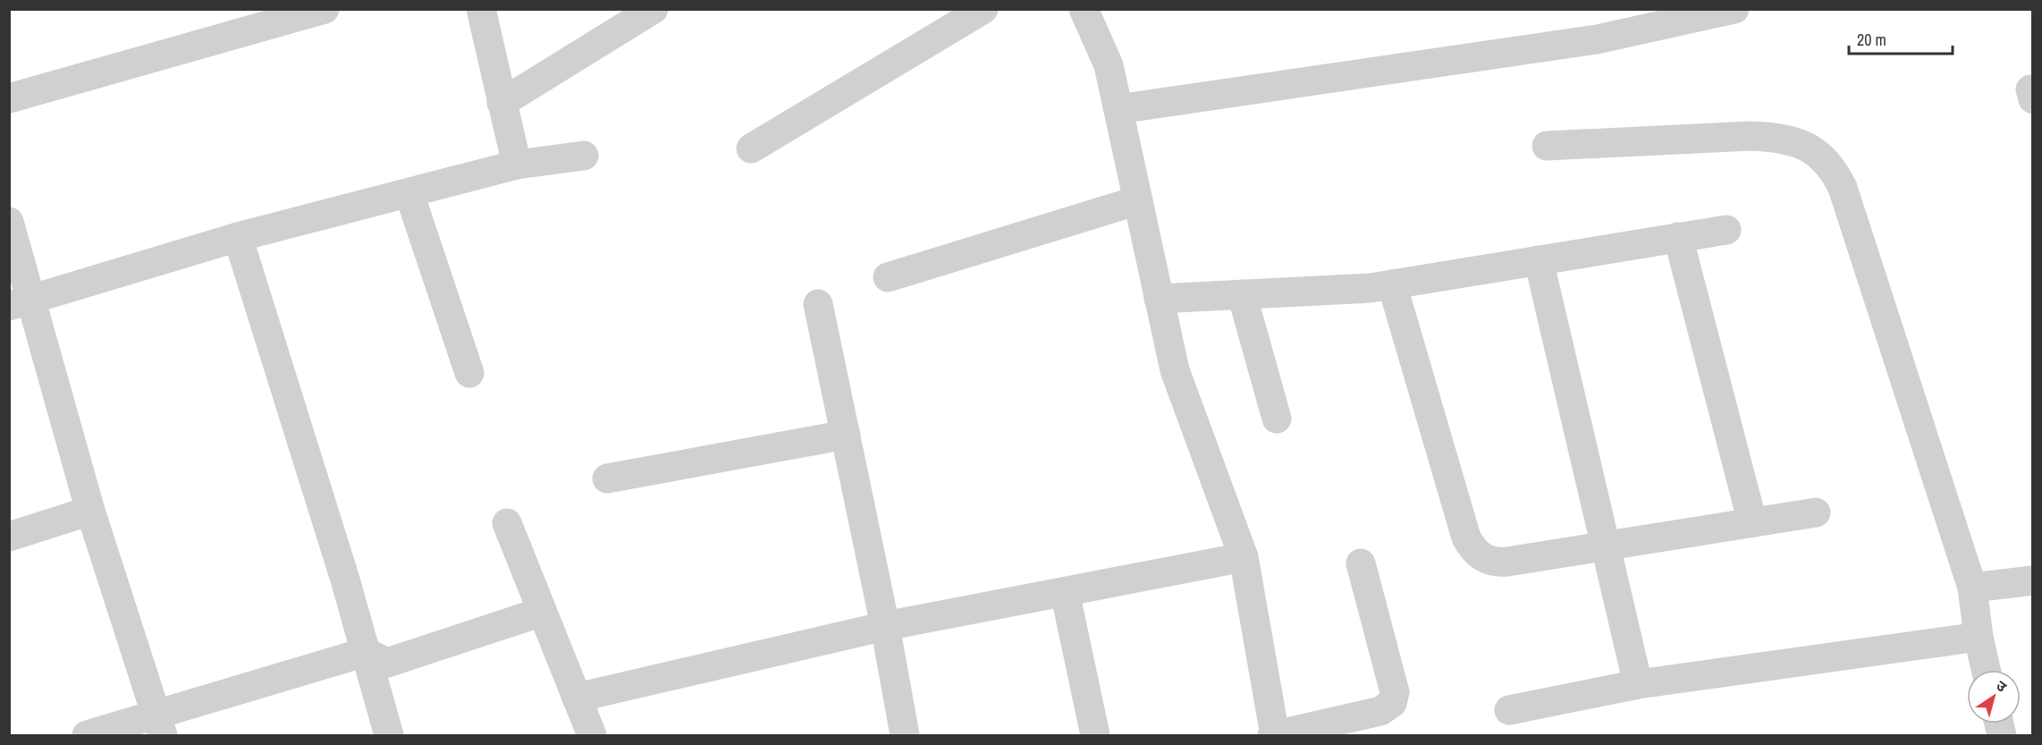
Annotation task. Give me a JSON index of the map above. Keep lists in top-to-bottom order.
{
  "scale_bar": "20 m",
  "north": "top right"
}
